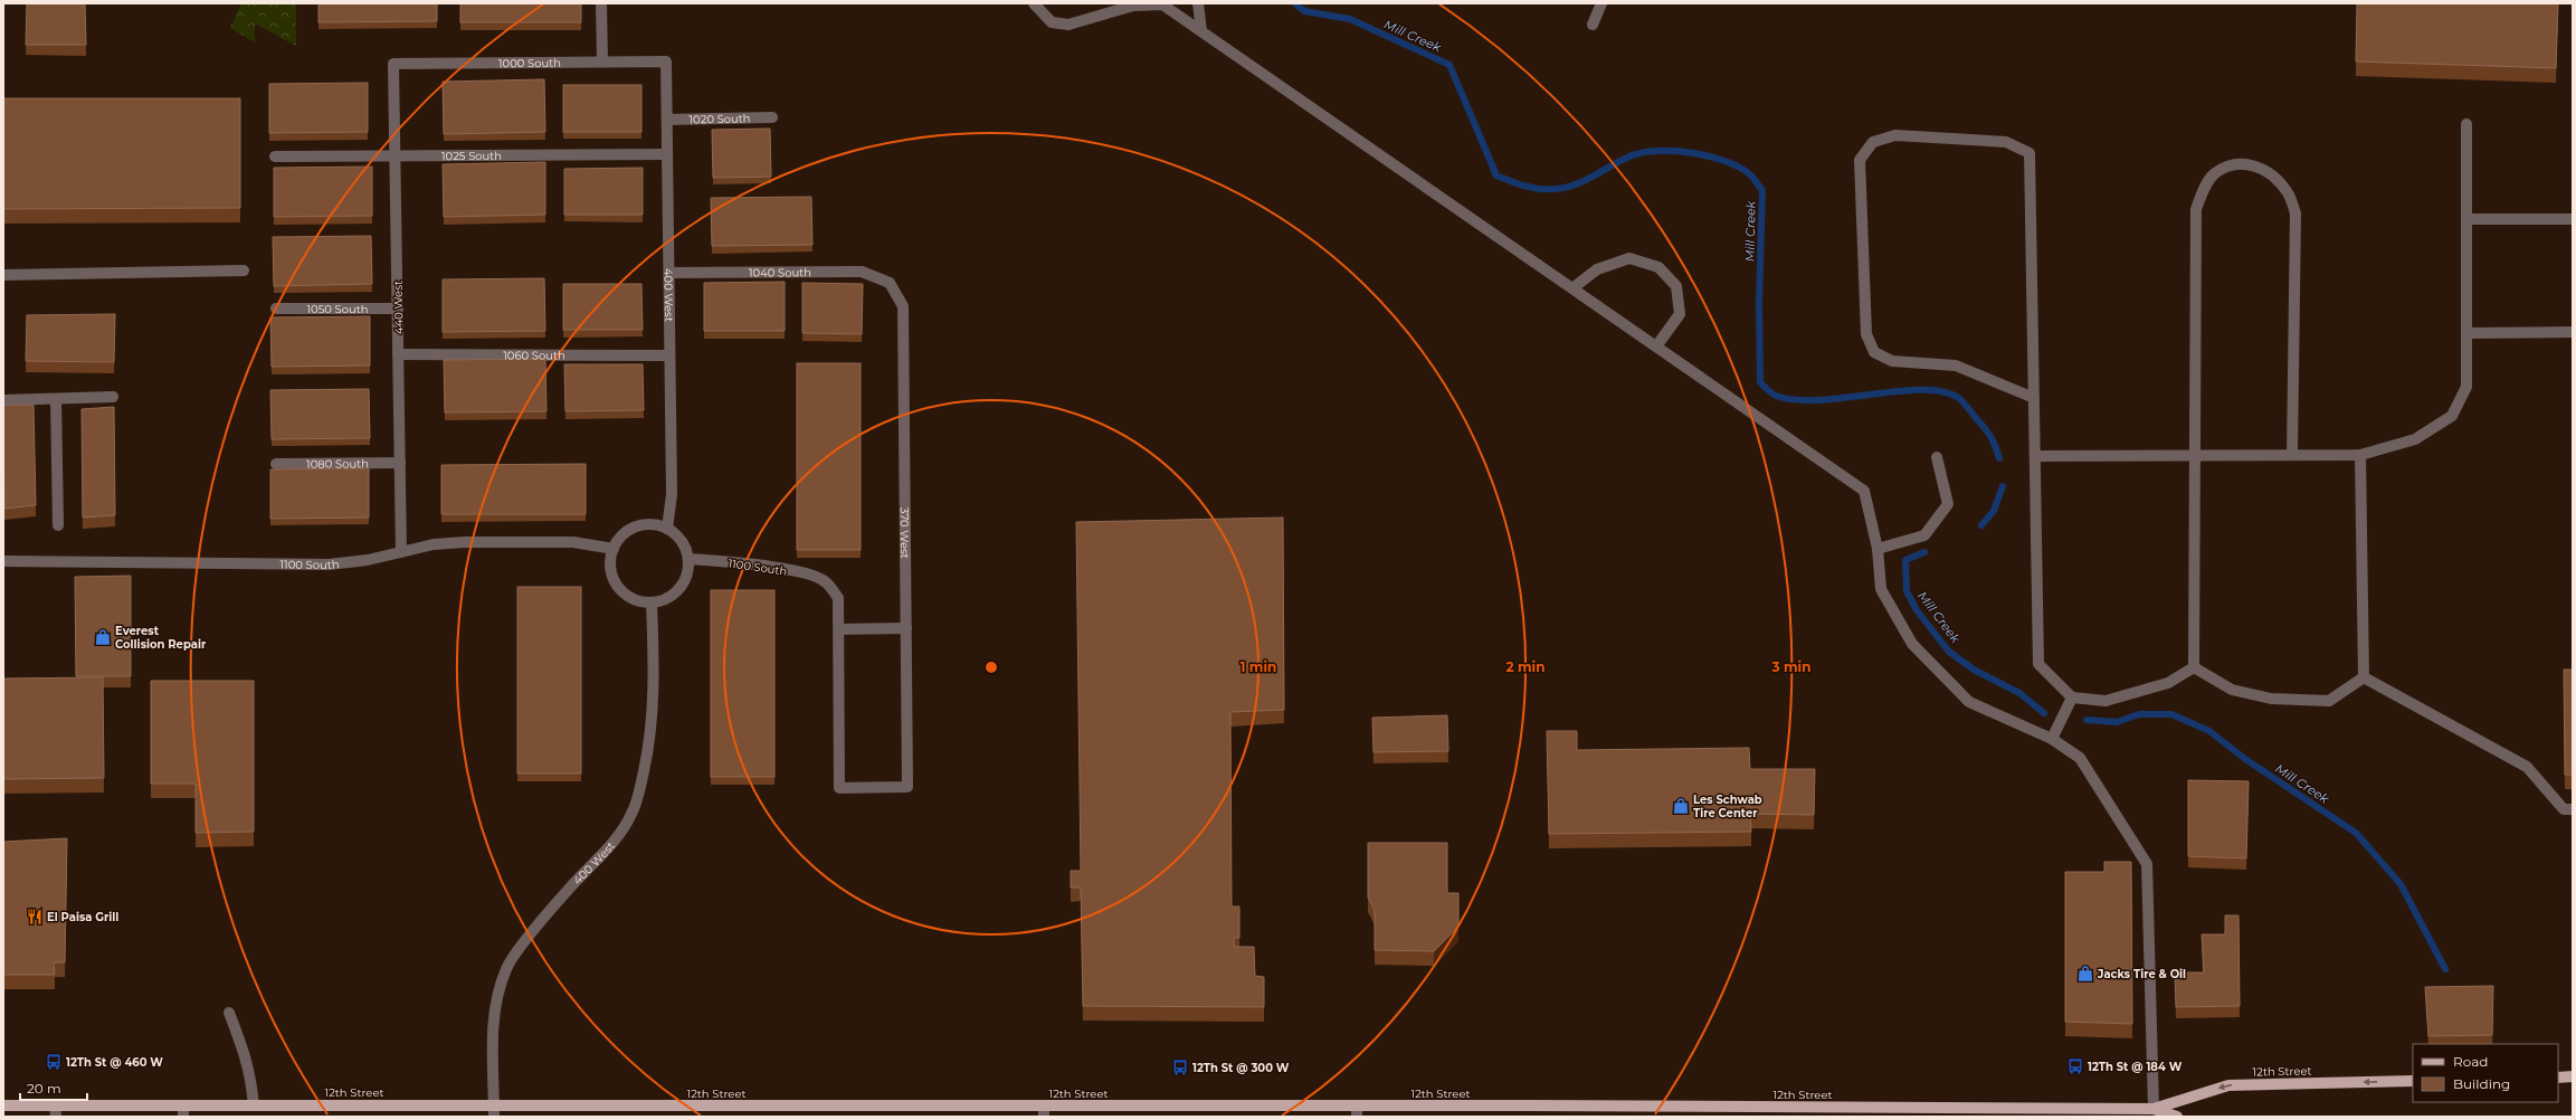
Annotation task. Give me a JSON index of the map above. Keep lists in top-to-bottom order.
{
  "streets": {
    "main road": ["12th Street"],
    "street": [
      "1000 South",
      "1020 South",
      "1025 South",
      "1040 South",
      "400 West",
      "440 West",
      "1050 South",
      "1060 South",
      "1080 South",
      "370 West",
      "1100 South"
    ]
  },
  "crossings": [
    ["1000 South", "400 West"],
    ["1000 South", "440 West"],
    ["1020 South", "400 West"],
    ["1025 South", "400 West"],
    ["1025 South", "440 West"],
    ["1040 South", "400 West"],
    ["1040 South", "370 West"],
    ["400 West", "1060 South"],
    ["400 West", "1100 South"],
    ["400 West", "12th Street"],
    ["440 West", "1050 South"],
    ["440 West", "1060 South"],
    ["440 West", "1080 South"],
    ["440 West", "1100 South"],
    ["370 West", "1100 South"]
  ],
  "water": ["Mill Creek"],
  "places": {
    "shop": ["Everest Collision Repair", "Les Schwab Tire Center", "Jacks Tire & Oil"],
    "restaurant": ["El Paisa Grill"],
    "bus stop": ["12Th St @ 460 W", "12Th St @ 184 W", "12Th St @ 300 W"]
  },
  "legend": ["Road", "Building"],
  "scale_bar": "20 m",
  "rings": ["1 min", "2 min", "3 min"]
}
